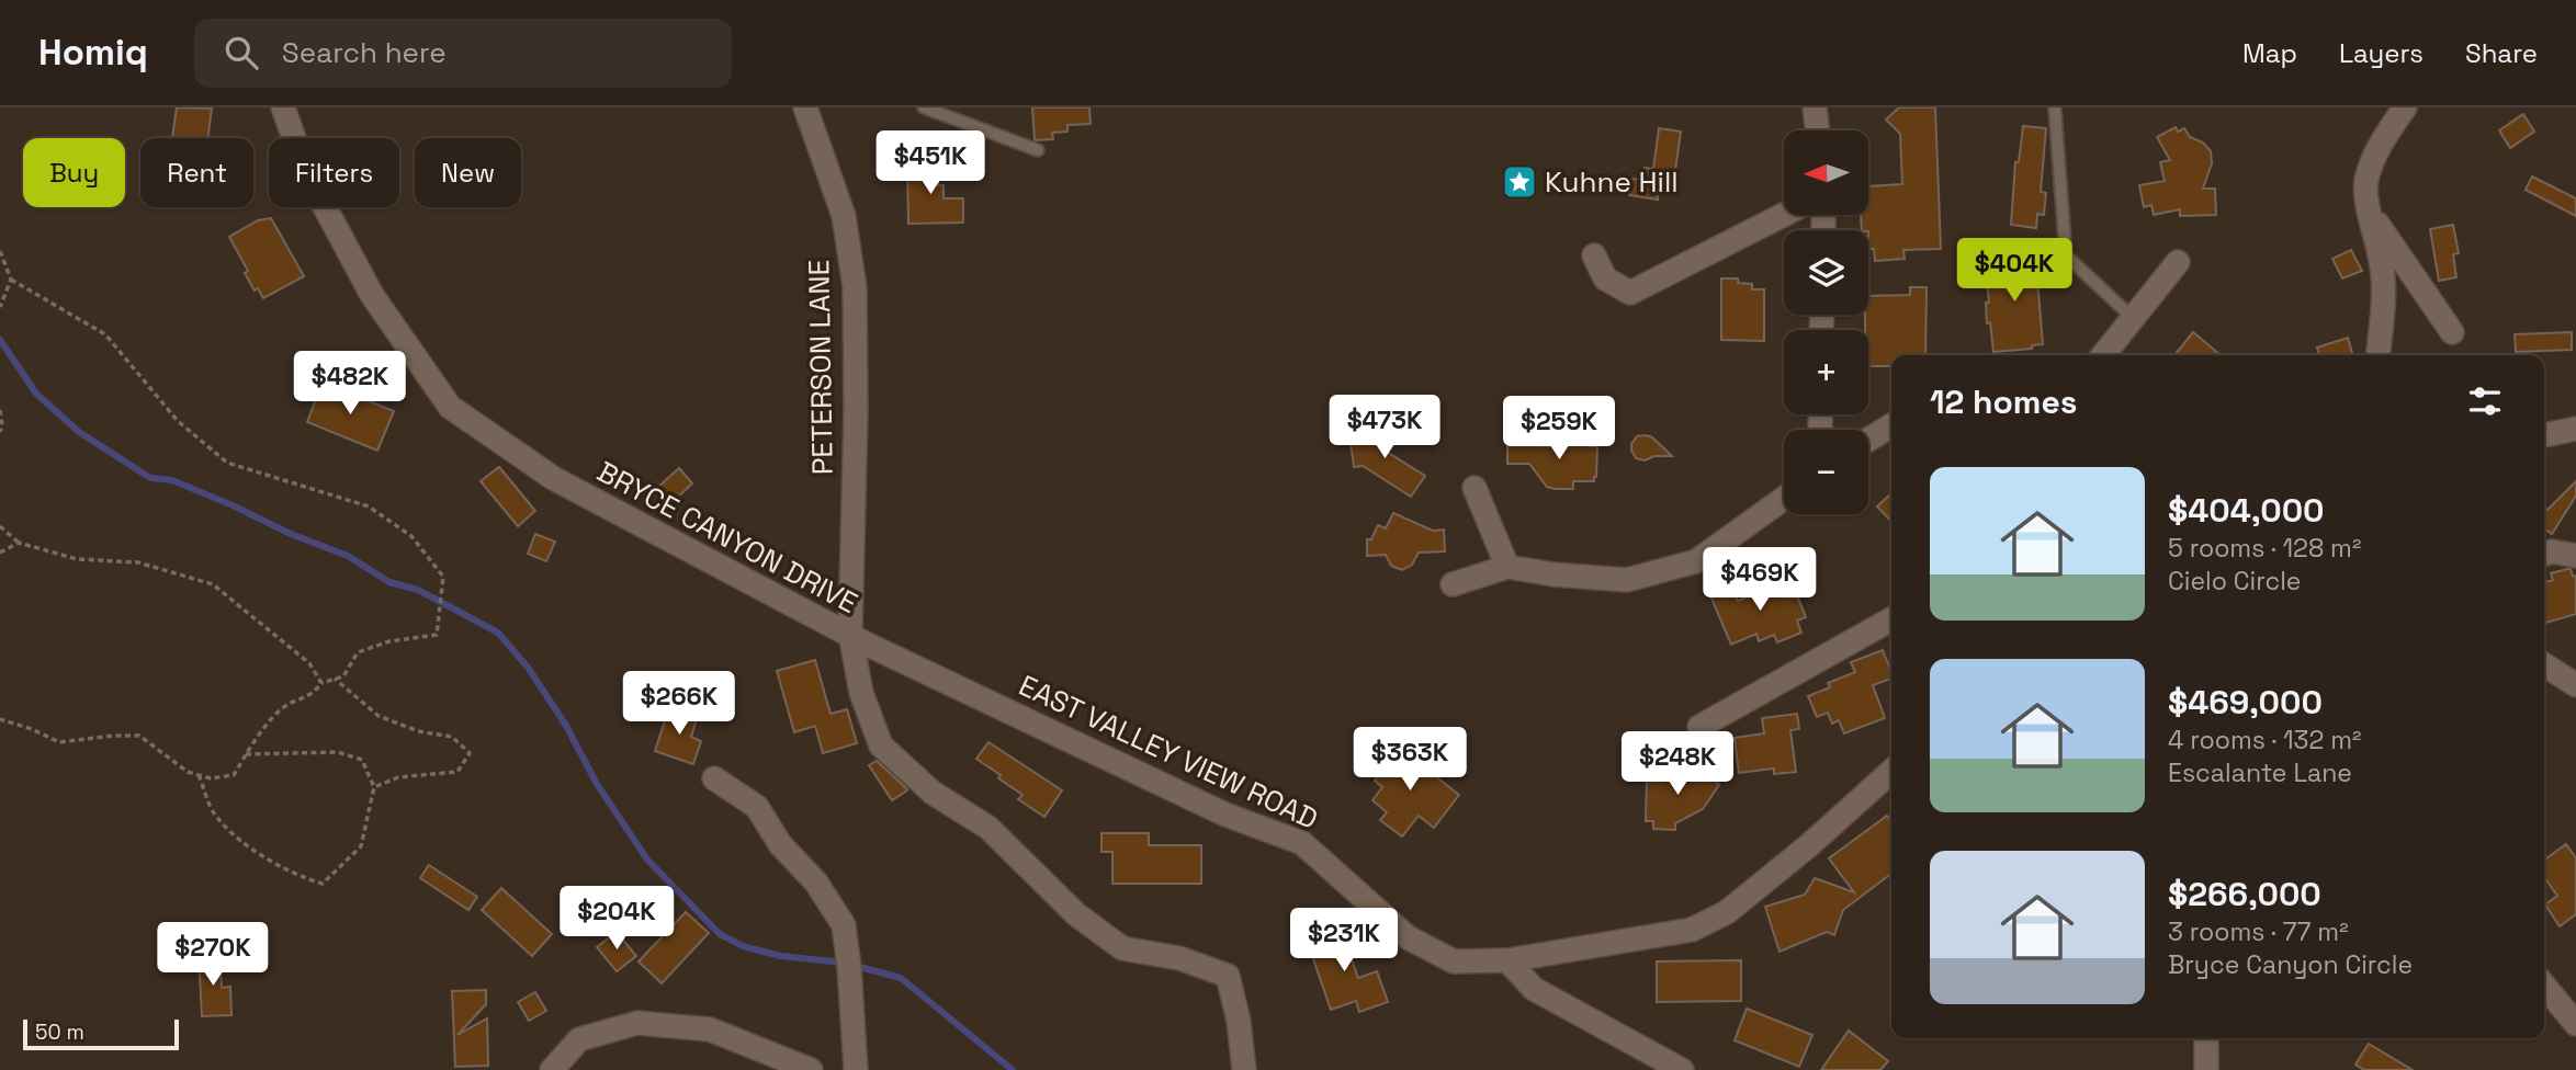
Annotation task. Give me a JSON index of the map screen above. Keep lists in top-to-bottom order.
{
  "streets": {
    "street": ["PETERSON LANE", "BRYCE CANYON DRIVE", "EAST VALLEY VIEW ROAD"]
  },
  "crossings": [
    ["PETERSON LANE", "BRYCE CANYON DRIVE"],
    ["PETERSON LANE", "EAST VALLEY VIEW ROAD"],
    ["BRYCE CANYON DRIVE", "EAST VALLEY VIEW ROAD"]
  ],
  "places": {
    "place": ["Kuhne Hill"]
  },
  "scale_bar": "50 m",
  "north": "left",
  "page": {
    "header": "Homiq",
    "search": "Search here",
    "nav": ["Map", "Layers", "Share"],
    "map_buttons": ["+", "−"],
    "price": [
      "$451K",
      "$404K",
      "$482K",
      "$473K",
      "$259K",
      "$469K",
      "$266K",
      "$363K",
      "$248K",
      "$204K",
      "$231K",
      "$270K"
    ],
    "chip": [
      "Buy",
      "Rent",
      "Filters",
      "New"
    ],
    "heading": "12 homes",
    "list": [
      {
        "name": "$404,000",
        "note": "5 rooms · 128 m² · Cielo Circle"
      },
      {
        "name": "$469,000",
        "note": "4 rooms · 132 m² · Escalante Lane"
      },
      {
        "name": "$266,000",
        "note": "3 rooms · 77 m² · Bryce Canyon Circle"
      }
    ],
    "scale": "50 m"
  }
}
